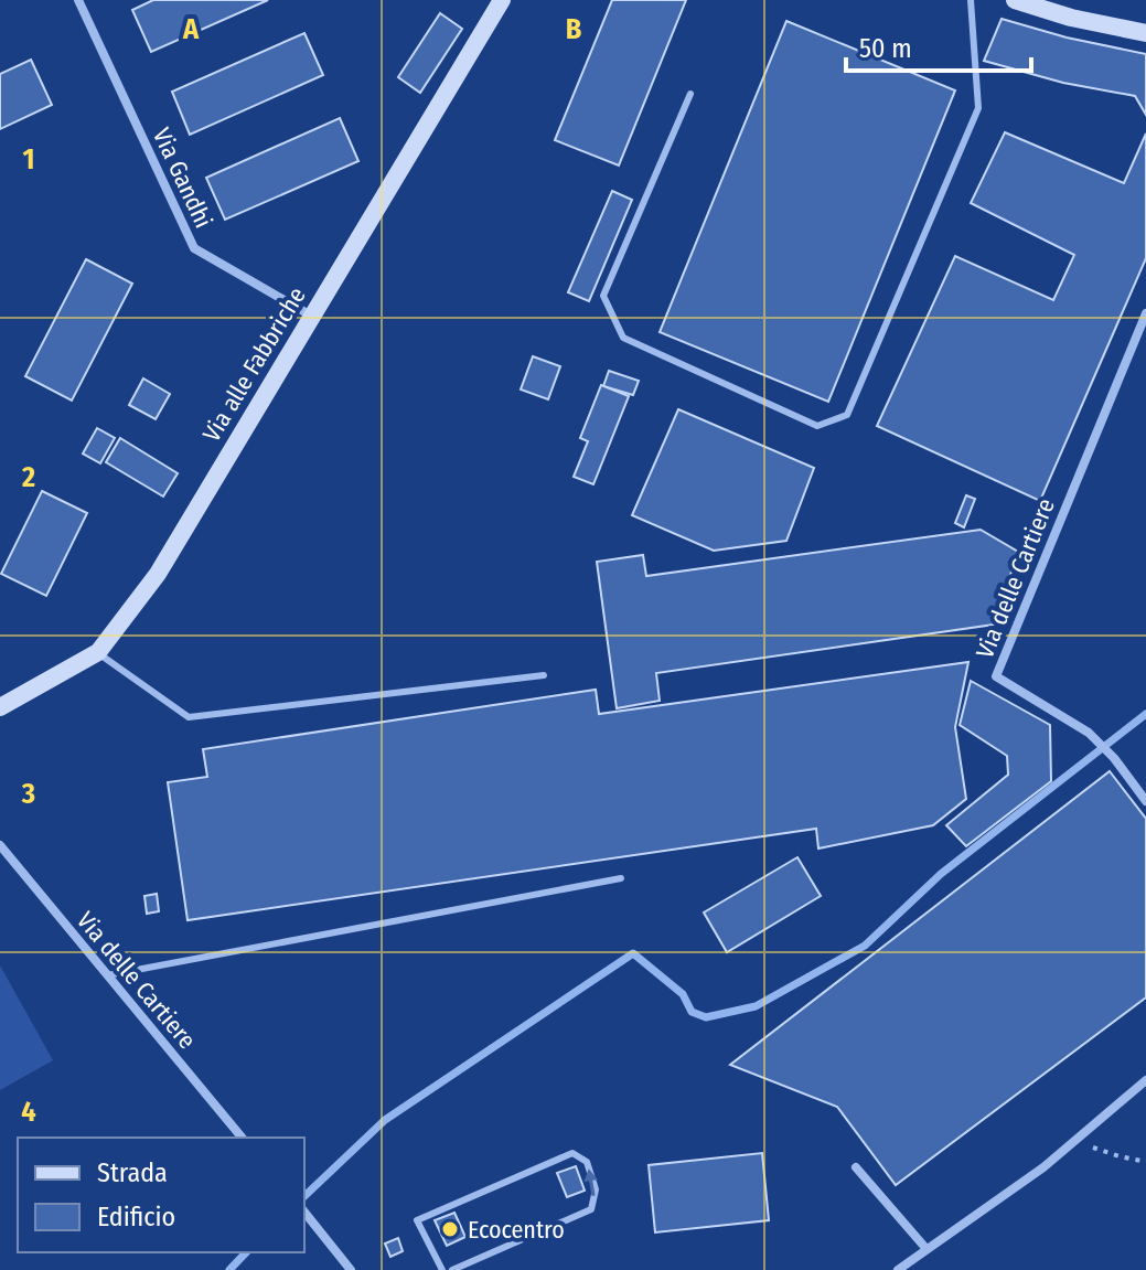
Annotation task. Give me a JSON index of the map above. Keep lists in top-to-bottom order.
{
  "streets": {
    "street": ["Via Gandhi", "Via alle Fabbriche", "Via delle Cartiere"]
  },
  "crossings": [
    ["Via Gandhi", "Via alle Fabbriche"]
  ],
  "places": ["Ecocentro"],
  "legend": ["Strada", "Edificio"],
  "scale_bar": "50 m",
  "grid": {
    "columns": ["A", "B"],
    "rows": [
      "1",
      "2",
      "3",
      "4"
    ]
  }
}
